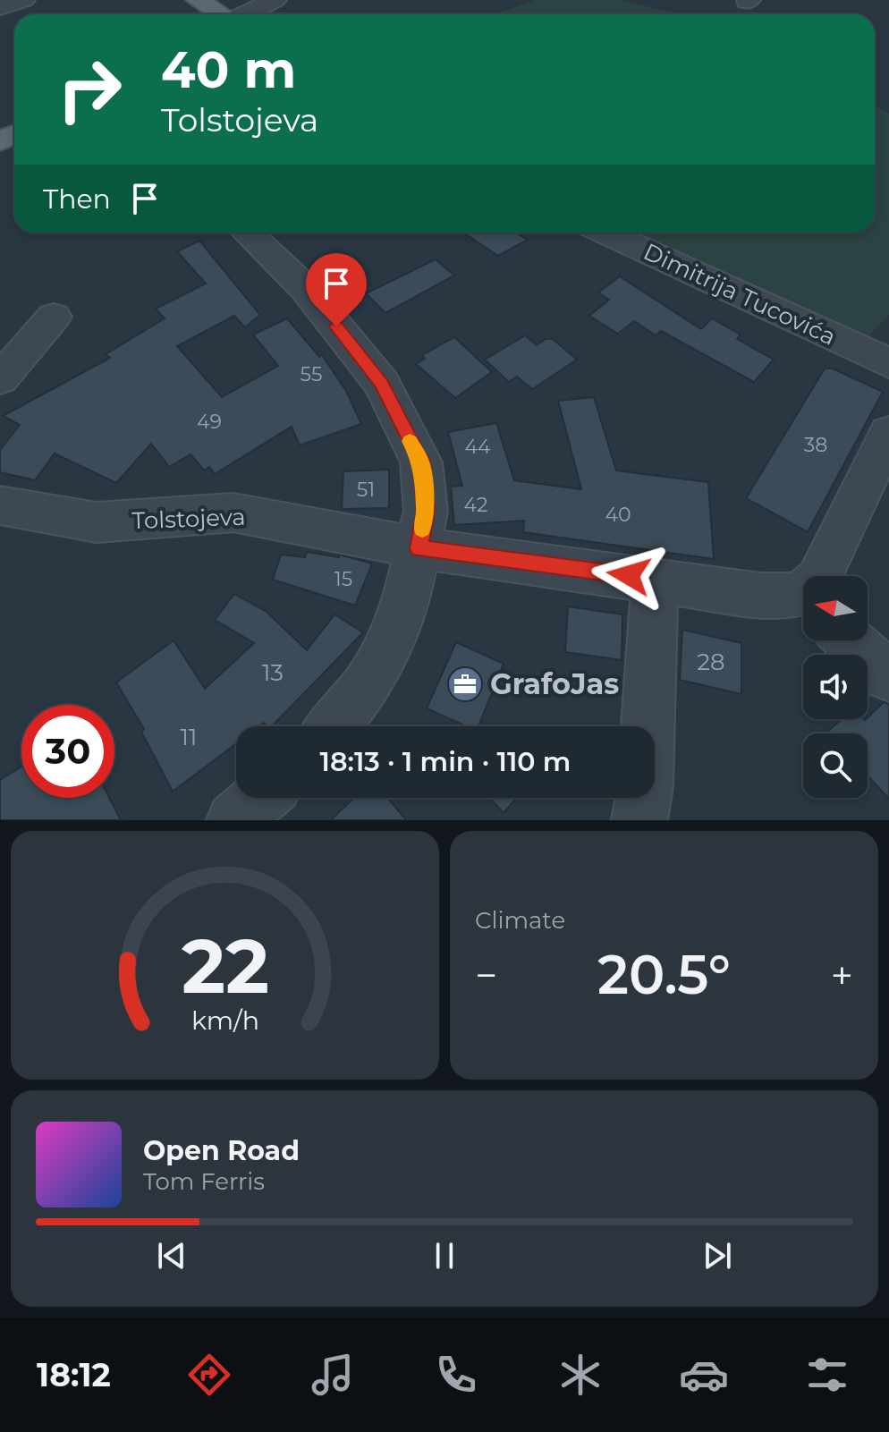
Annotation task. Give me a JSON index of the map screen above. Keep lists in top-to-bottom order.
{
  "streets": {
    "street": ["Dimitrija Tucovića", "Tolstojeva"]
  },
  "places": {
    "office": ["GrafoJas"]
  },
  "house_numbers": [
    "55",
    "49",
    "38",
    "44",
    "51",
    "42",
    "40",
    "15",
    "28",
    "13",
    "11"
  ],
  "north": "left",
  "page": {
    "turn": ["40 m", "Tolstojeva"],
    "then": "Then",
    "limit": "30",
    "trip": "18:13 · 1 min · 110 m",
    "tile": "Climate",
    "heat": ["−", "20.5°", "+"],
    "song": ["Open Road", "Tom Ferris"],
    "tabs": "18:12",
    "gauge": ["22", "km/h"]
  }
}
